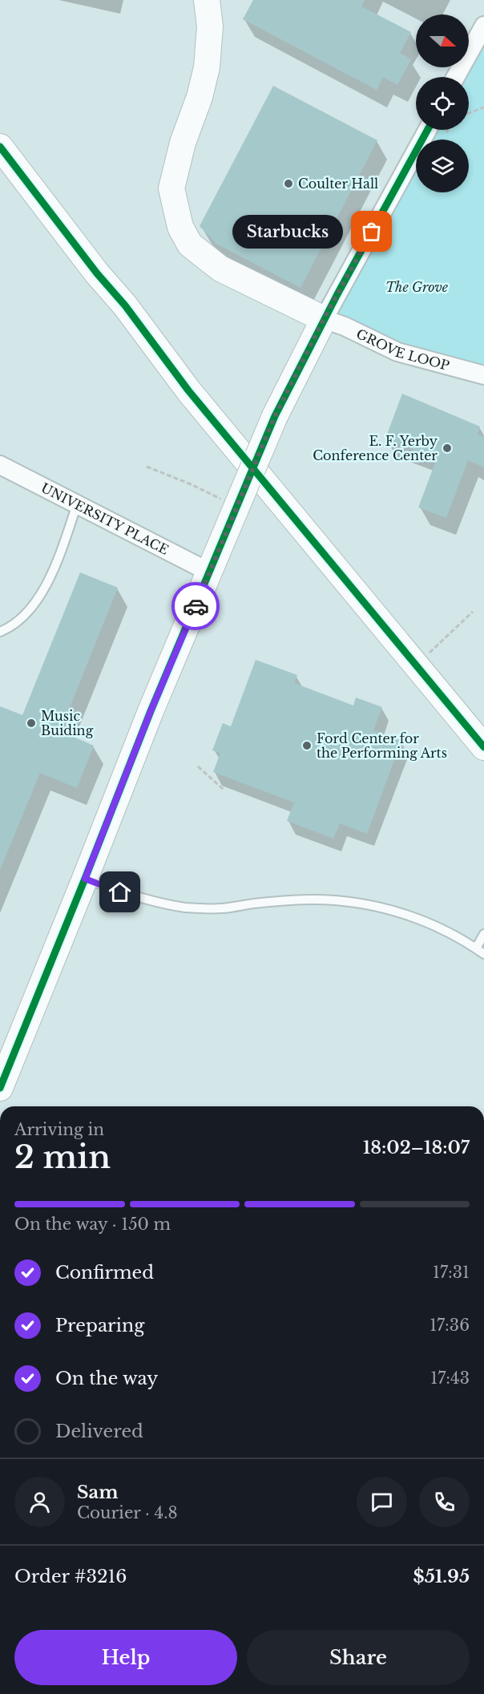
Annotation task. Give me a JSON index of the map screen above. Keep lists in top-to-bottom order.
{
  "streets": {
    "street": ["GROVE LOOP", "UNIVERSITY PLACE"]
  },
  "parks": ["The Grove"],
  "places": [
    "Coulter Hall",
    "Starbucks",
    "E. F. Yerby Conference Center",
    "Music Buiding",
    "Ford Center for the Performing Arts"
  ],
  "north": "right",
  "page": {
    "bubble": "Starbucks",
    "heading": ["2 min", "Arriving in", "18:02–18:07"],
    "panel": [
      "Sam",
      "Courier · 4.8",
      "Order #3216",
      "$51.95"
    ],
    "bar": "On the way · 150 m",
    "list": [
      ["Confirmed", "17:31"],
      ["Preparing", "17:36"],
      ["On the way", "17:43"],
      "Delivered"
    ],
    "buttons": ["Help", "Share"]
  }
}
